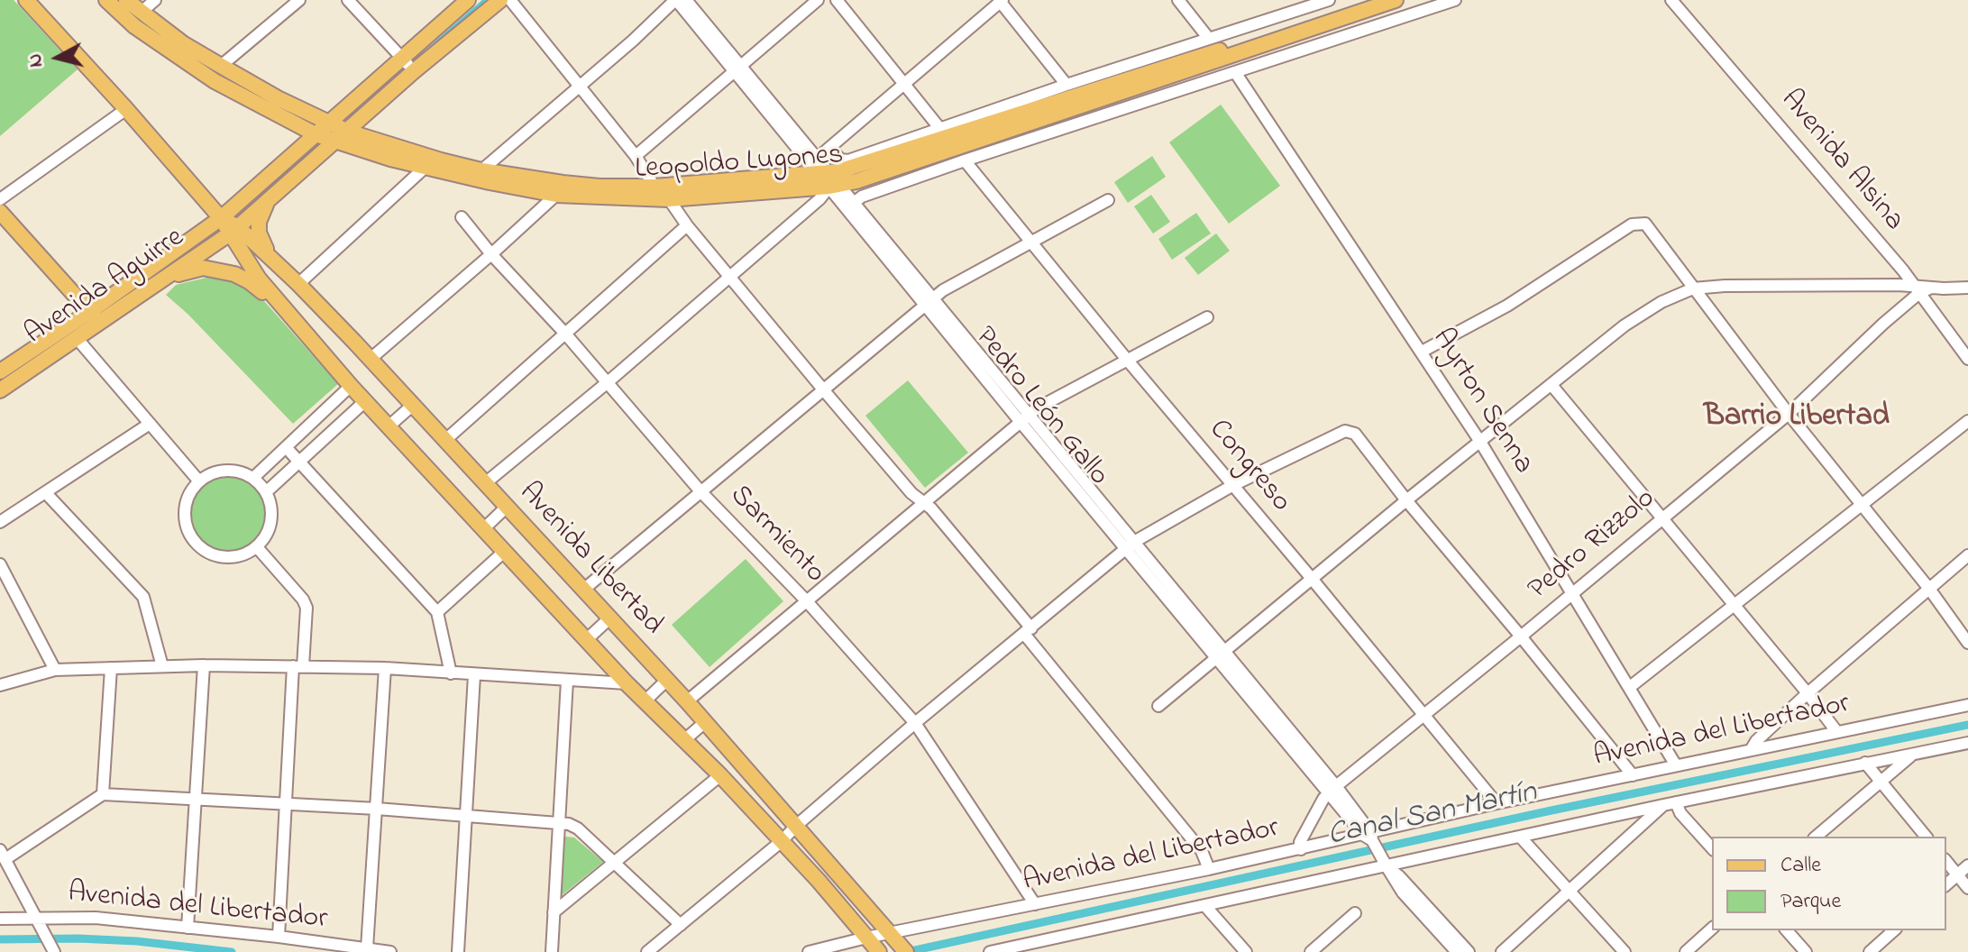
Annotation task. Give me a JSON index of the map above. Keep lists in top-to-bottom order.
{
  "streets": {
    "main road": ["Leopoldo Lugones", "Avenida Aguirre", "Avenida Libertad"],
    "street": [
      "Avenida Alsina",
      "Ayrton Senna",
      "Pedro León Gallo",
      "Congreso",
      "Sarmiento",
      "Pedro Rizzolo",
      "Avenida del Libertador"
    ]
  },
  "crossings": [
    ["Avenida Alsina", "Pedro Rizzolo"],
    ["Leopoldo Lugones", "Avenida Aguirre"],
    ["Leopoldo Lugones", "Pedro León Gallo"],
    ["Avenida Aguirre", "Avenida Libertad"],
    ["Ayrton Senna", "Pedro Rizzolo"],
    ["Ayrton Senna", "Avenida del Libertador"],
    ["Pedro León Gallo", "Pedro Rizzolo"],
    ["Pedro León Gallo", "Avenida del Libertador"],
    ["Congreso", "Pedro Rizzolo"],
    ["Congreso", "Avenida del Libertador"],
    ["Sarmiento", "Avenida del Libertador"],
    ["Pedro Rizzolo", "Avenida del Libertador"],
    ["Avenida Libertad", "Avenida del Libertador"]
  ],
  "districts": ["Barrio Libertad"],
  "water": ["Canal San Martín"],
  "legend": ["Calle", "Parque"],
  "north": "left"
}
